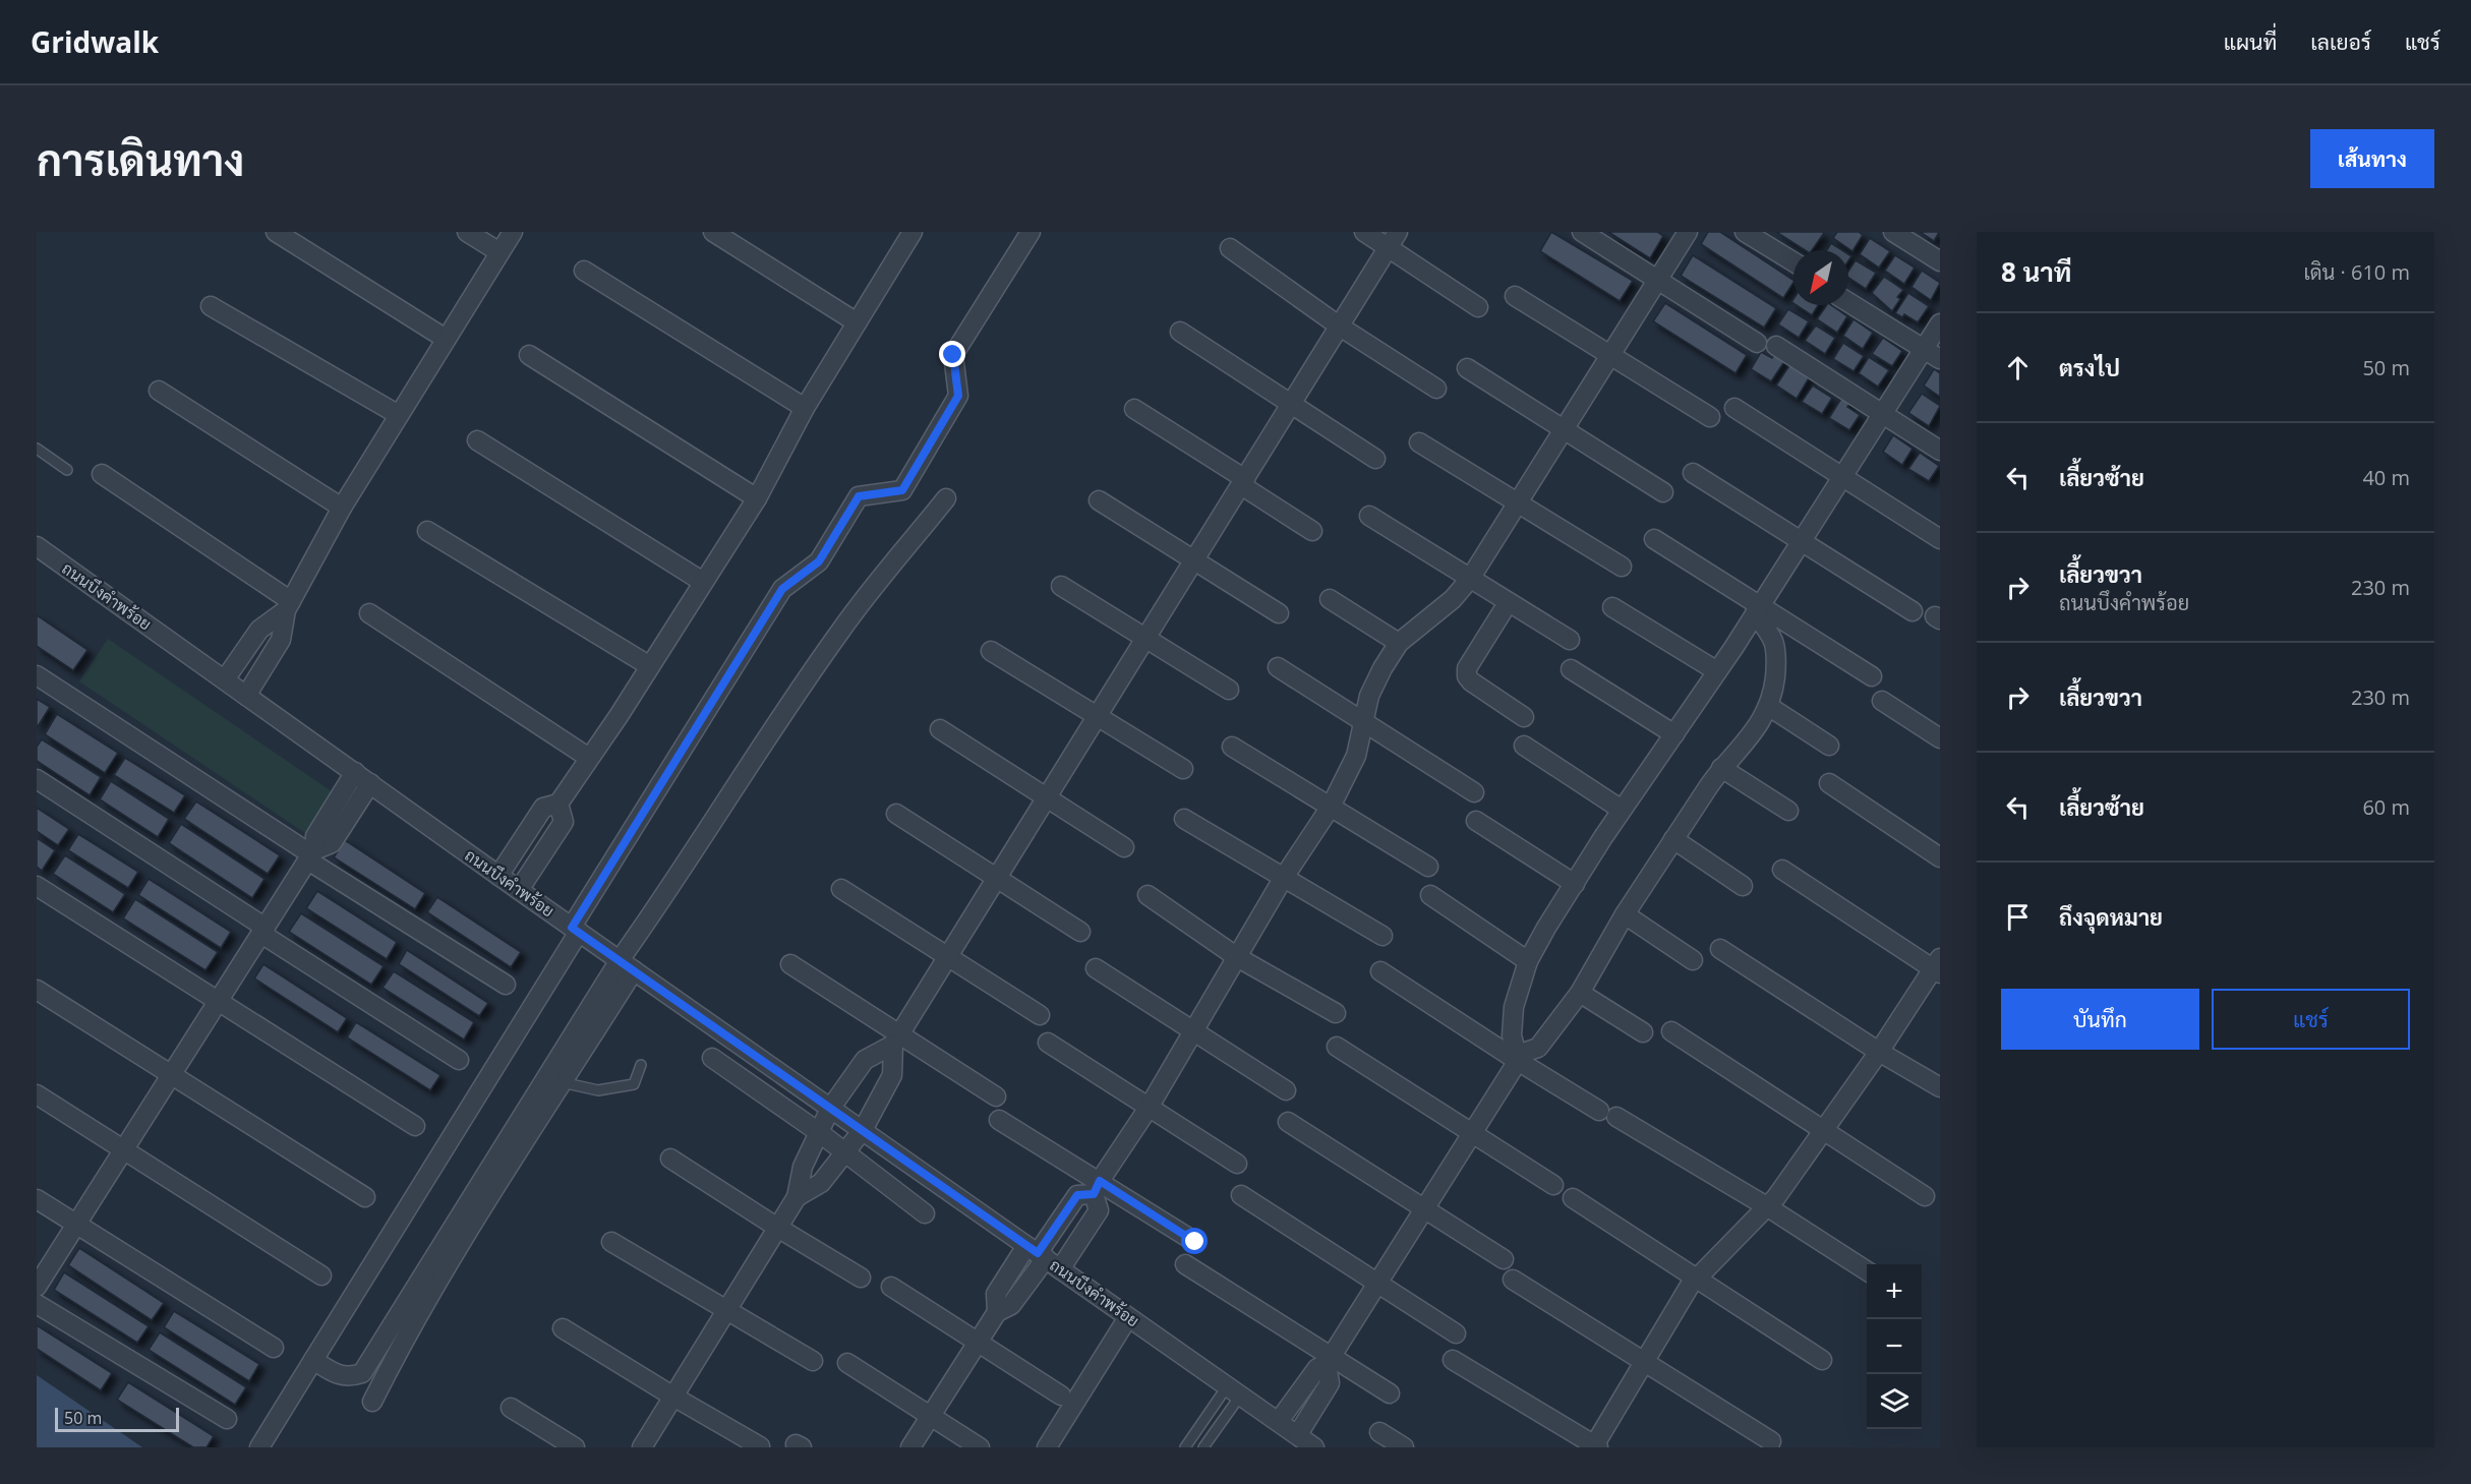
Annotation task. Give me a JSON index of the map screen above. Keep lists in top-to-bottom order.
{
  "streets": {
    "street": ["ถนนบึงคำพร้อย"]
  },
  "scale_bar": "50 m",
  "north": "bottom left",
  "page": {
    "header": "Gridwalk",
    "nav": ["แผนที่", "เลเยอร์", "แชร์"],
    "buttons": [
      "เส้นทาง",
      ["บันทึก", "แชร์"]
    ],
    "title": "การเดินทาง",
    "heading": ["8 นาที", "เดิน · 610 m"],
    "list": [
      ["ตรงไป", "50 m"],
      ["เลี้ยวซ้าย", "40 m"],
      ["เลี้ยวขวา", "ถนนบึงคำพร้อย", "230 m"],
      ["เลี้ยวขวา", "230 m"],
      ["เลี้ยวซ้าย", "60 m"],
      "ถึงจุดหมาย"
    ],
    "map_buttons": ["+", "−"],
    "scale": "50 m"
  }
}
